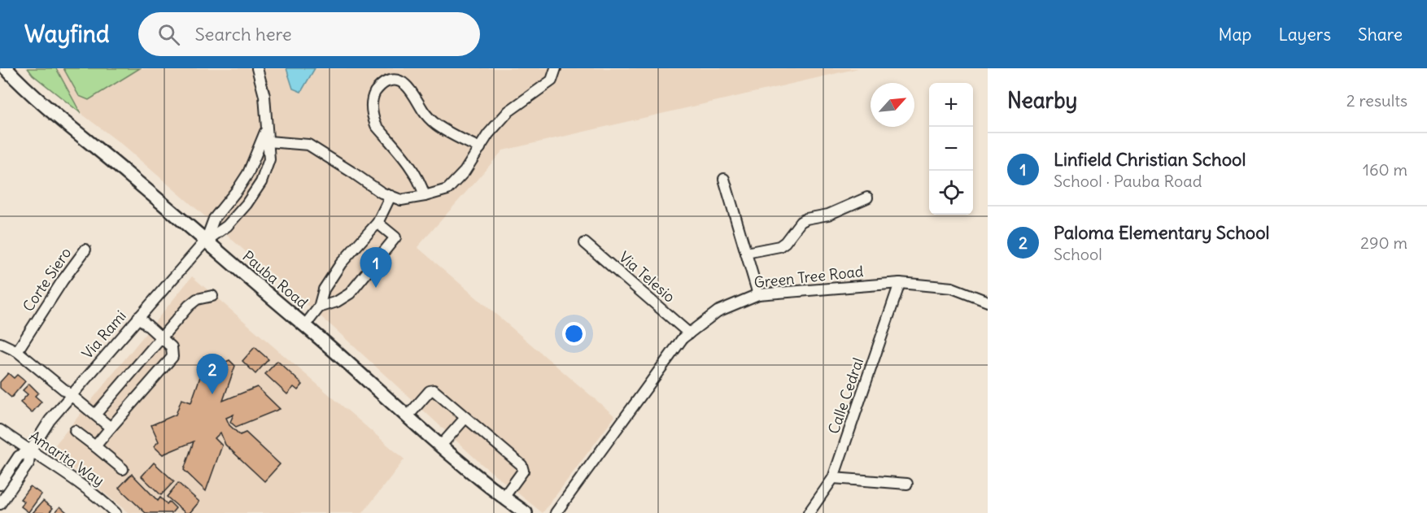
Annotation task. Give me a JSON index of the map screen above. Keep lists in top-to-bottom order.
{
  "streets": {
    "main road": ["Pauba Road"],
    "street": [
      "Via Telesio",
      "Green Tree Road",
      "Corte Siero",
      "Via Rami",
      "Calle Cedral",
      "Amarita Way"
    ]
  },
  "crossings": [
    ["Via Telesio", "Green Tree Road"],
    ["Green Tree Road", "Calle Cedral"],
    ["Pauba Road", "Via Rami"],
    ["Via Rami", "Amarita Way"]
  ],
  "north": "top right",
  "page": {
    "header": "Wayfind",
    "search": "Search here",
    "nav": ["Map", "Layers", "Share"],
    "heading": ["Nearby", "2 results"],
    "map_buttons": ["+", "−"],
    "list": [
      {
        "mark": "1",
        "name": "Linfield Christian School",
        "note": "School · Pauba Road",
        "value": "160 m"
      },
      {
        "mark": "2",
        "name": "Paloma Elementary School",
        "note": "School",
        "value": "290 m"
      }
    ],
    "pins": ["1", "2"]
  }
}
